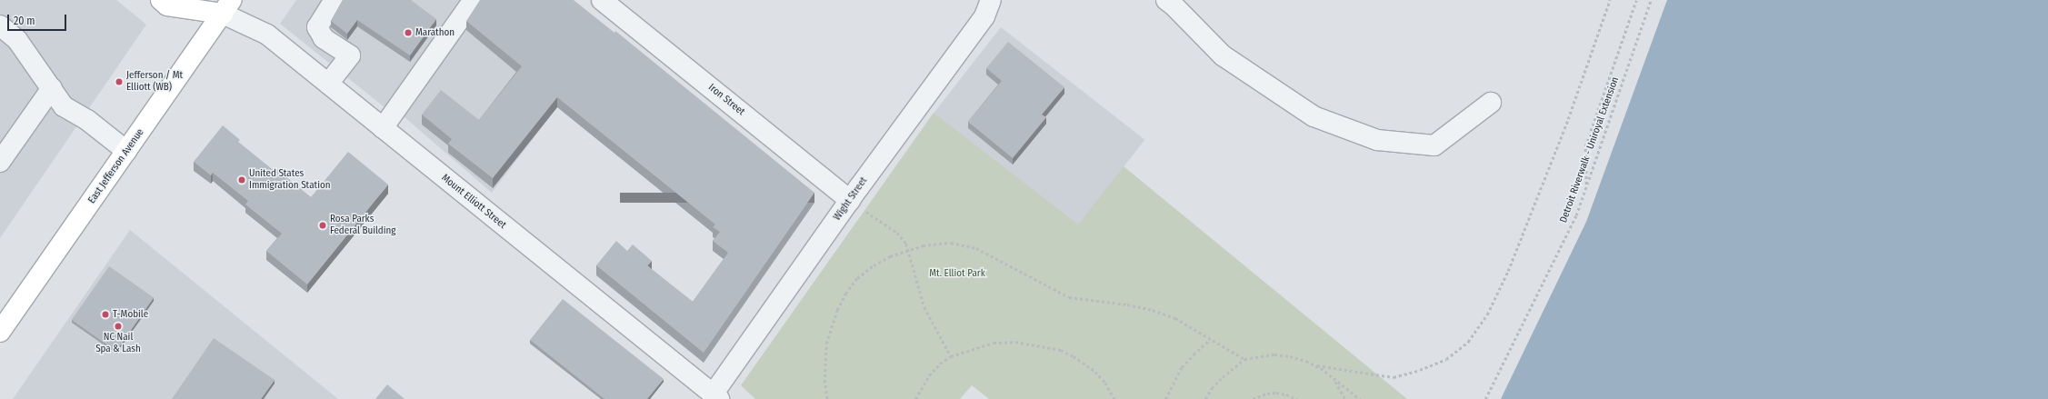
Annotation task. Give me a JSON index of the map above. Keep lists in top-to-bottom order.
{
  "streets": {
    "main road": ["East Jefferson Avenue", "Mount Elliott Street"],
    "street": ["Iron Street", "Wight Street"],
    "path": ["Detroit Riverwalk - Uniroyal Extension"]
  },
  "crossings": [
    ["Iron Street", "Wight Street"],
    ["East Jefferson Avenue", "Mount Elliott Street"],
    ["Wight Street", "Mount Elliott Street"]
  ],
  "parks": ["Mt. Elliot Park"],
  "places": [
    "Marathon",
    "Jefferson / Mt Elliott (WB)",
    "United States Immigration Station",
    "Rosa Parks Federal Building",
    "T-Mobile",
    "NC Nail Spa & Lash"
  ],
  "scale_bar": "20 m"
}
